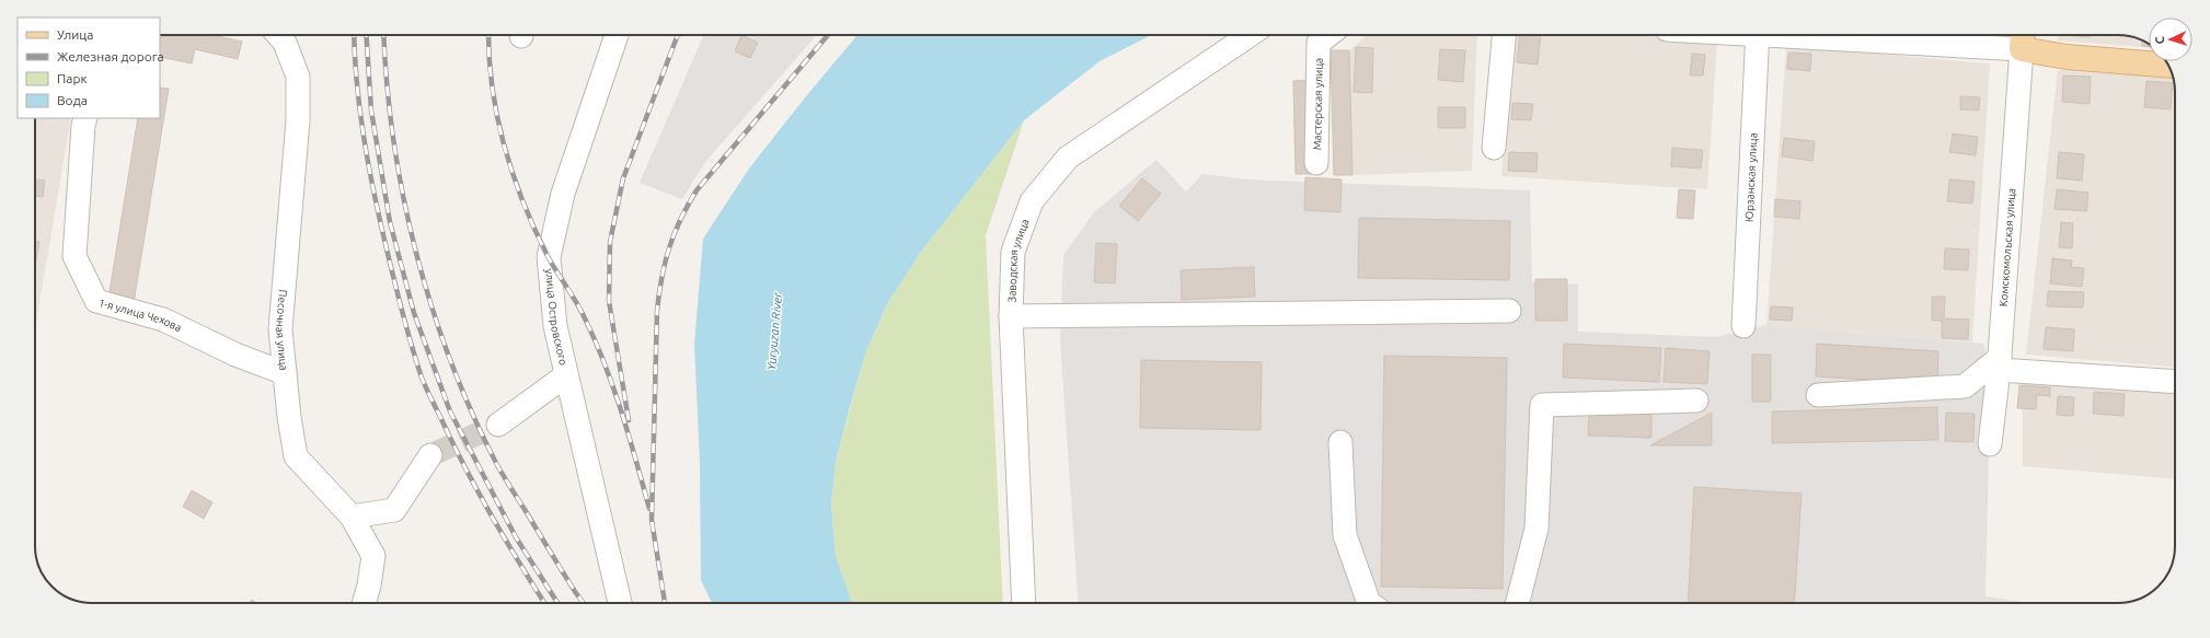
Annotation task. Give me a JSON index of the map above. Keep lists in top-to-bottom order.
{
  "streets": {
    "street": [
      "Мастерская улица",
      "Юрзанская улица",
      "Комскомольская улица",
      "Заводская улица",
      "1-я улица Чехова",
      "улица Островского",
      "Песочная улица"
    ]
  },
  "crossings": [
    ["1-я улица Чехова", "Песочная улица"]
  ],
  "water": ["Yuryuzan River"],
  "legend": [
    "Улица",
    "Железная дорога",
    "Парк",
    "Вода"
  ],
  "north": "left"
}
